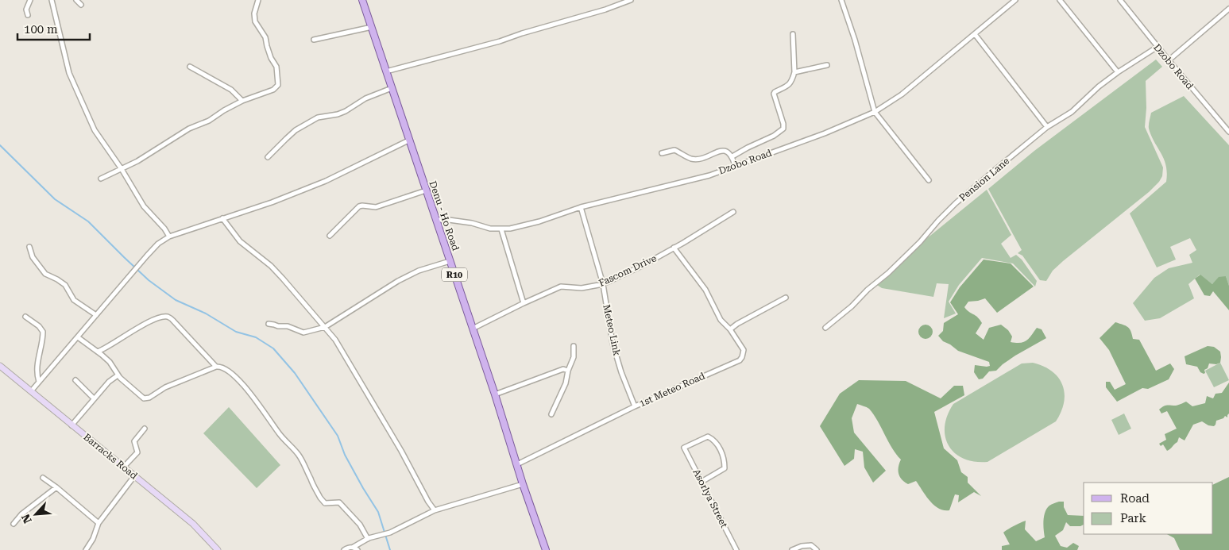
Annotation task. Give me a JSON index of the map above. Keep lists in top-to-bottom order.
{
  "streets": {
    "main road": ["Denu - Ho Road", "R10"],
    "street": [
      "Dzobo Road",
      "Pension Lane",
      "Fascom Drive",
      "Meteo Link",
      "1st Meteo Road",
      "Barracks Road",
      "Asorlya Street"
    ]
  },
  "crossings": [
    ["Dzobo Road", "Pension Lane"],
    ["Dzobo Road", "Denu - Ho Road"],
    ["Dzobo Road", "Meteo Link"],
    ["Denu - Ho Road", "Fascom Drive"],
    ["Denu - Ho Road", "1st Meteo Road"],
    ["Fascom Drive", "Meteo Link"],
    ["Meteo Link", "1st Meteo Road"]
  ],
  "legend": ["Road", "Park"],
  "scale_bar": "100 m",
  "north": "bottom left"
}
